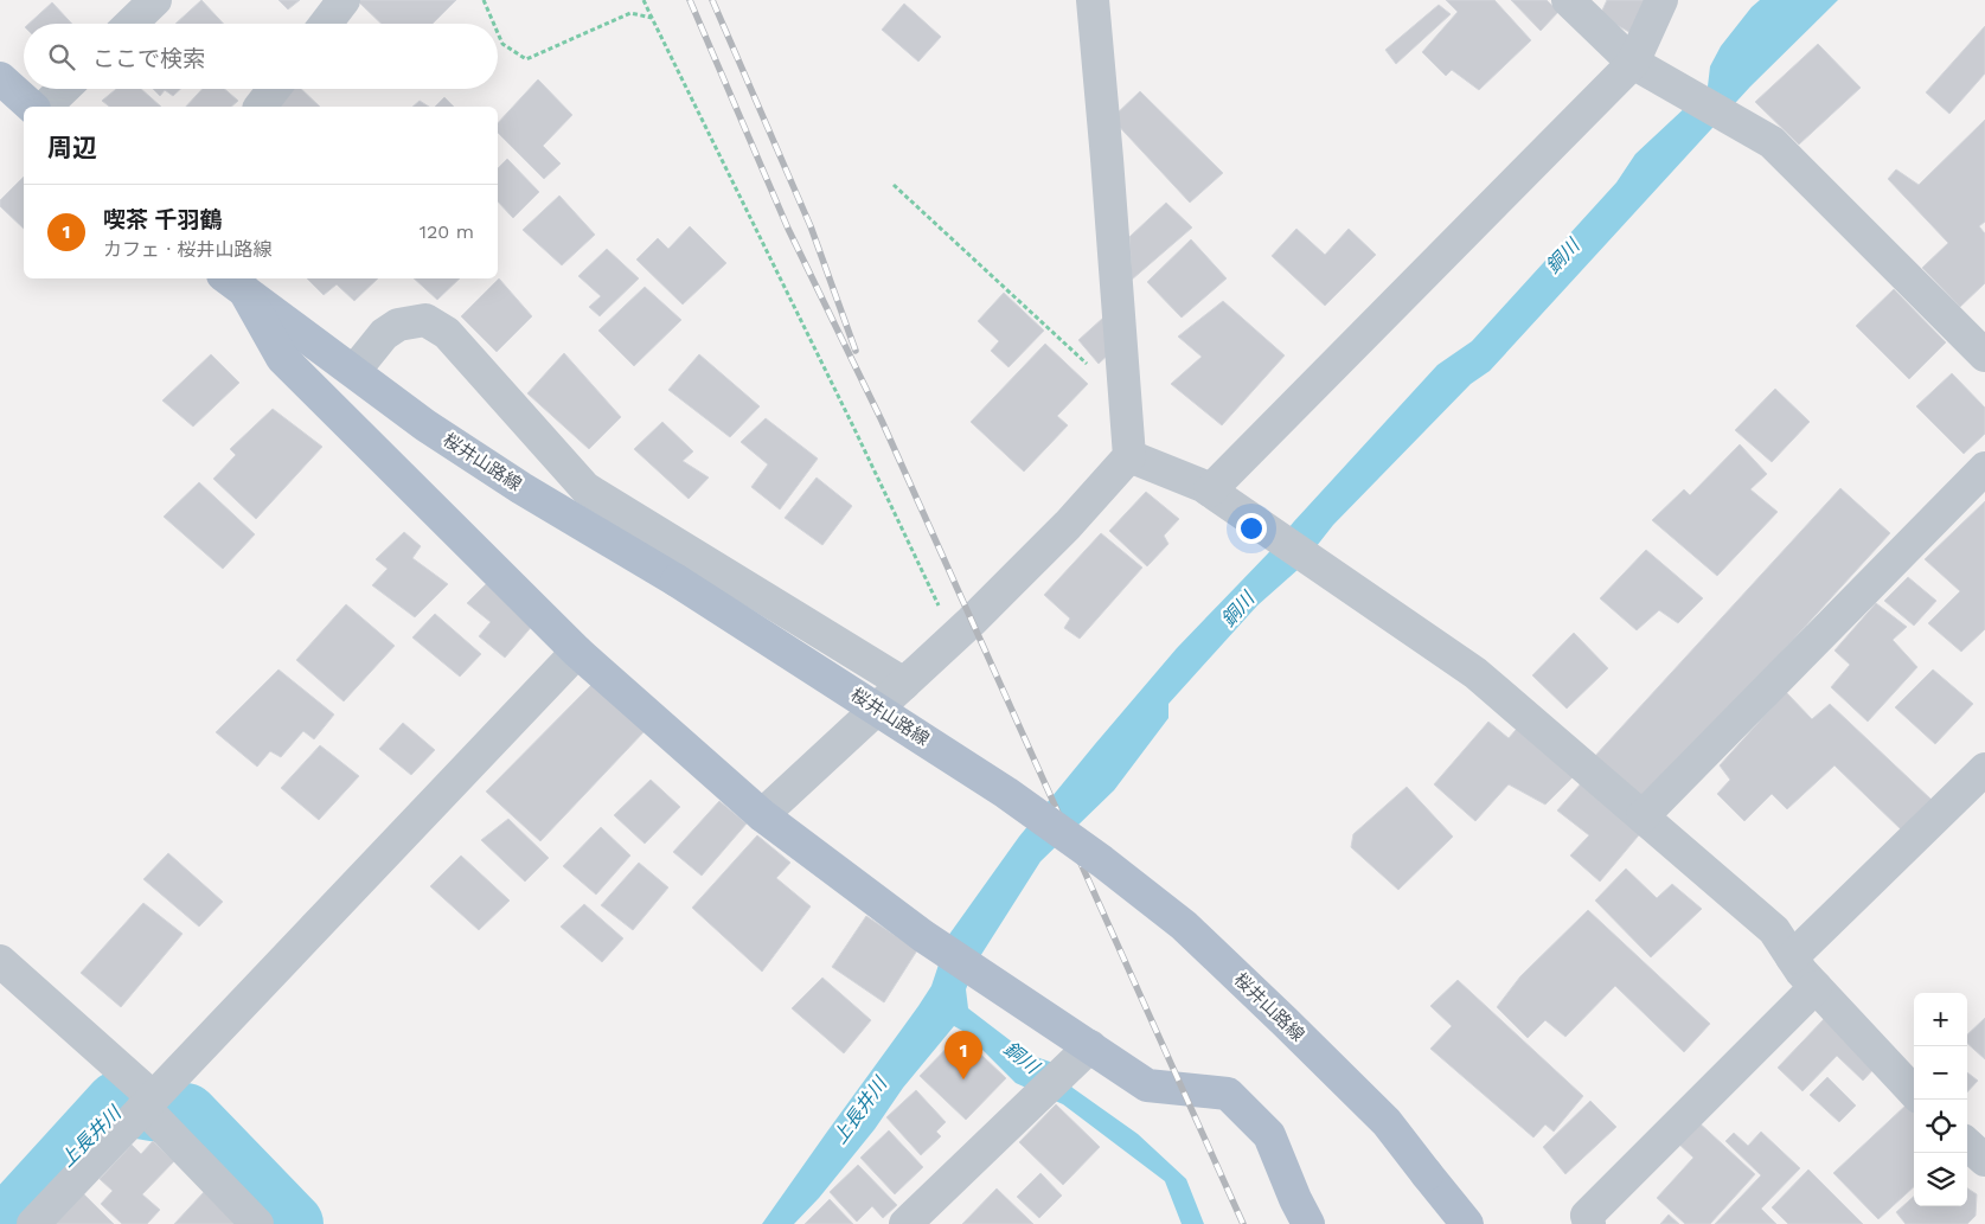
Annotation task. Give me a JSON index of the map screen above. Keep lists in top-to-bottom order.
{
  "streets": {
    "main road": ["桜井山路線"]
  },
  "water": ["銅川", "上長井川"],
  "page": {
    "search": "ここで検索",
    "heading": "周辺",
    "list": [
      {
        "mark": "1",
        "name": "喫茶 千羽鶴",
        "note": "カフェ · 桜井山路線",
        "value": "120 m"
      }
    ],
    "map_buttons": ["+", "−"],
    "pins": "1"
  }
}
